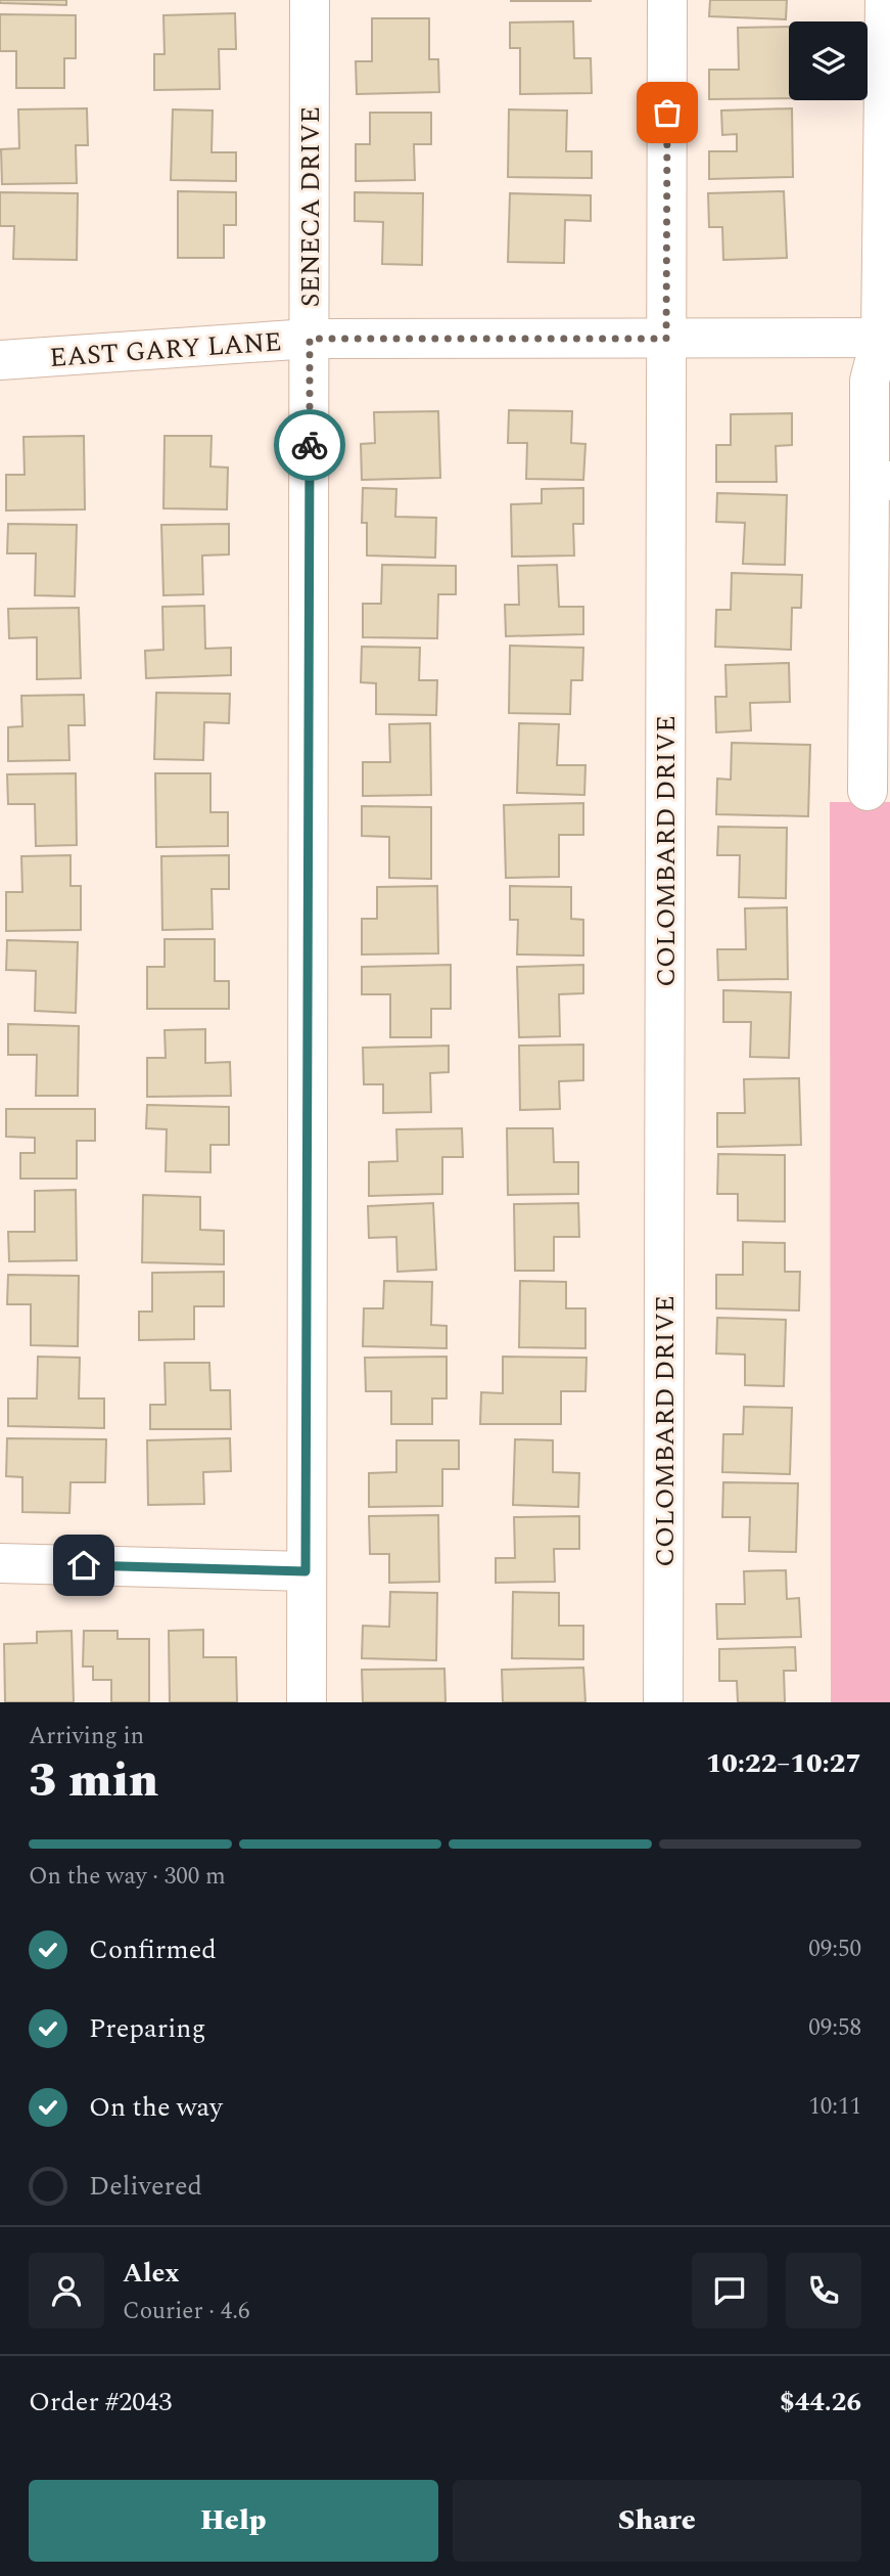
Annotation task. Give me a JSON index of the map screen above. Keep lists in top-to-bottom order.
{
  "streets": {
    "street": ["SENECA DRIVE", "EAST GARY LANE", "COLOMBARD DRIVE"]
  },
  "crossings": [
    ["SENECA DRIVE", "EAST GARY LANE"],
    ["EAST GARY LANE", "COLOMBARD DRIVE"]
  ],
  "page": {
    "heading": ["3 min", "Arriving in", "10:22–10:27"],
    "panel": [
      "Alex",
      "Courier · 4.6",
      "Order #2043",
      "$44.26"
    ],
    "bar": "On the way · 300 m",
    "list": [
      ["Confirmed", "09:50"],
      ["Preparing", "09:58"],
      ["On the way", "10:11"],
      "Delivered"
    ],
    "buttons": ["Help", "Share"]
  }
}
